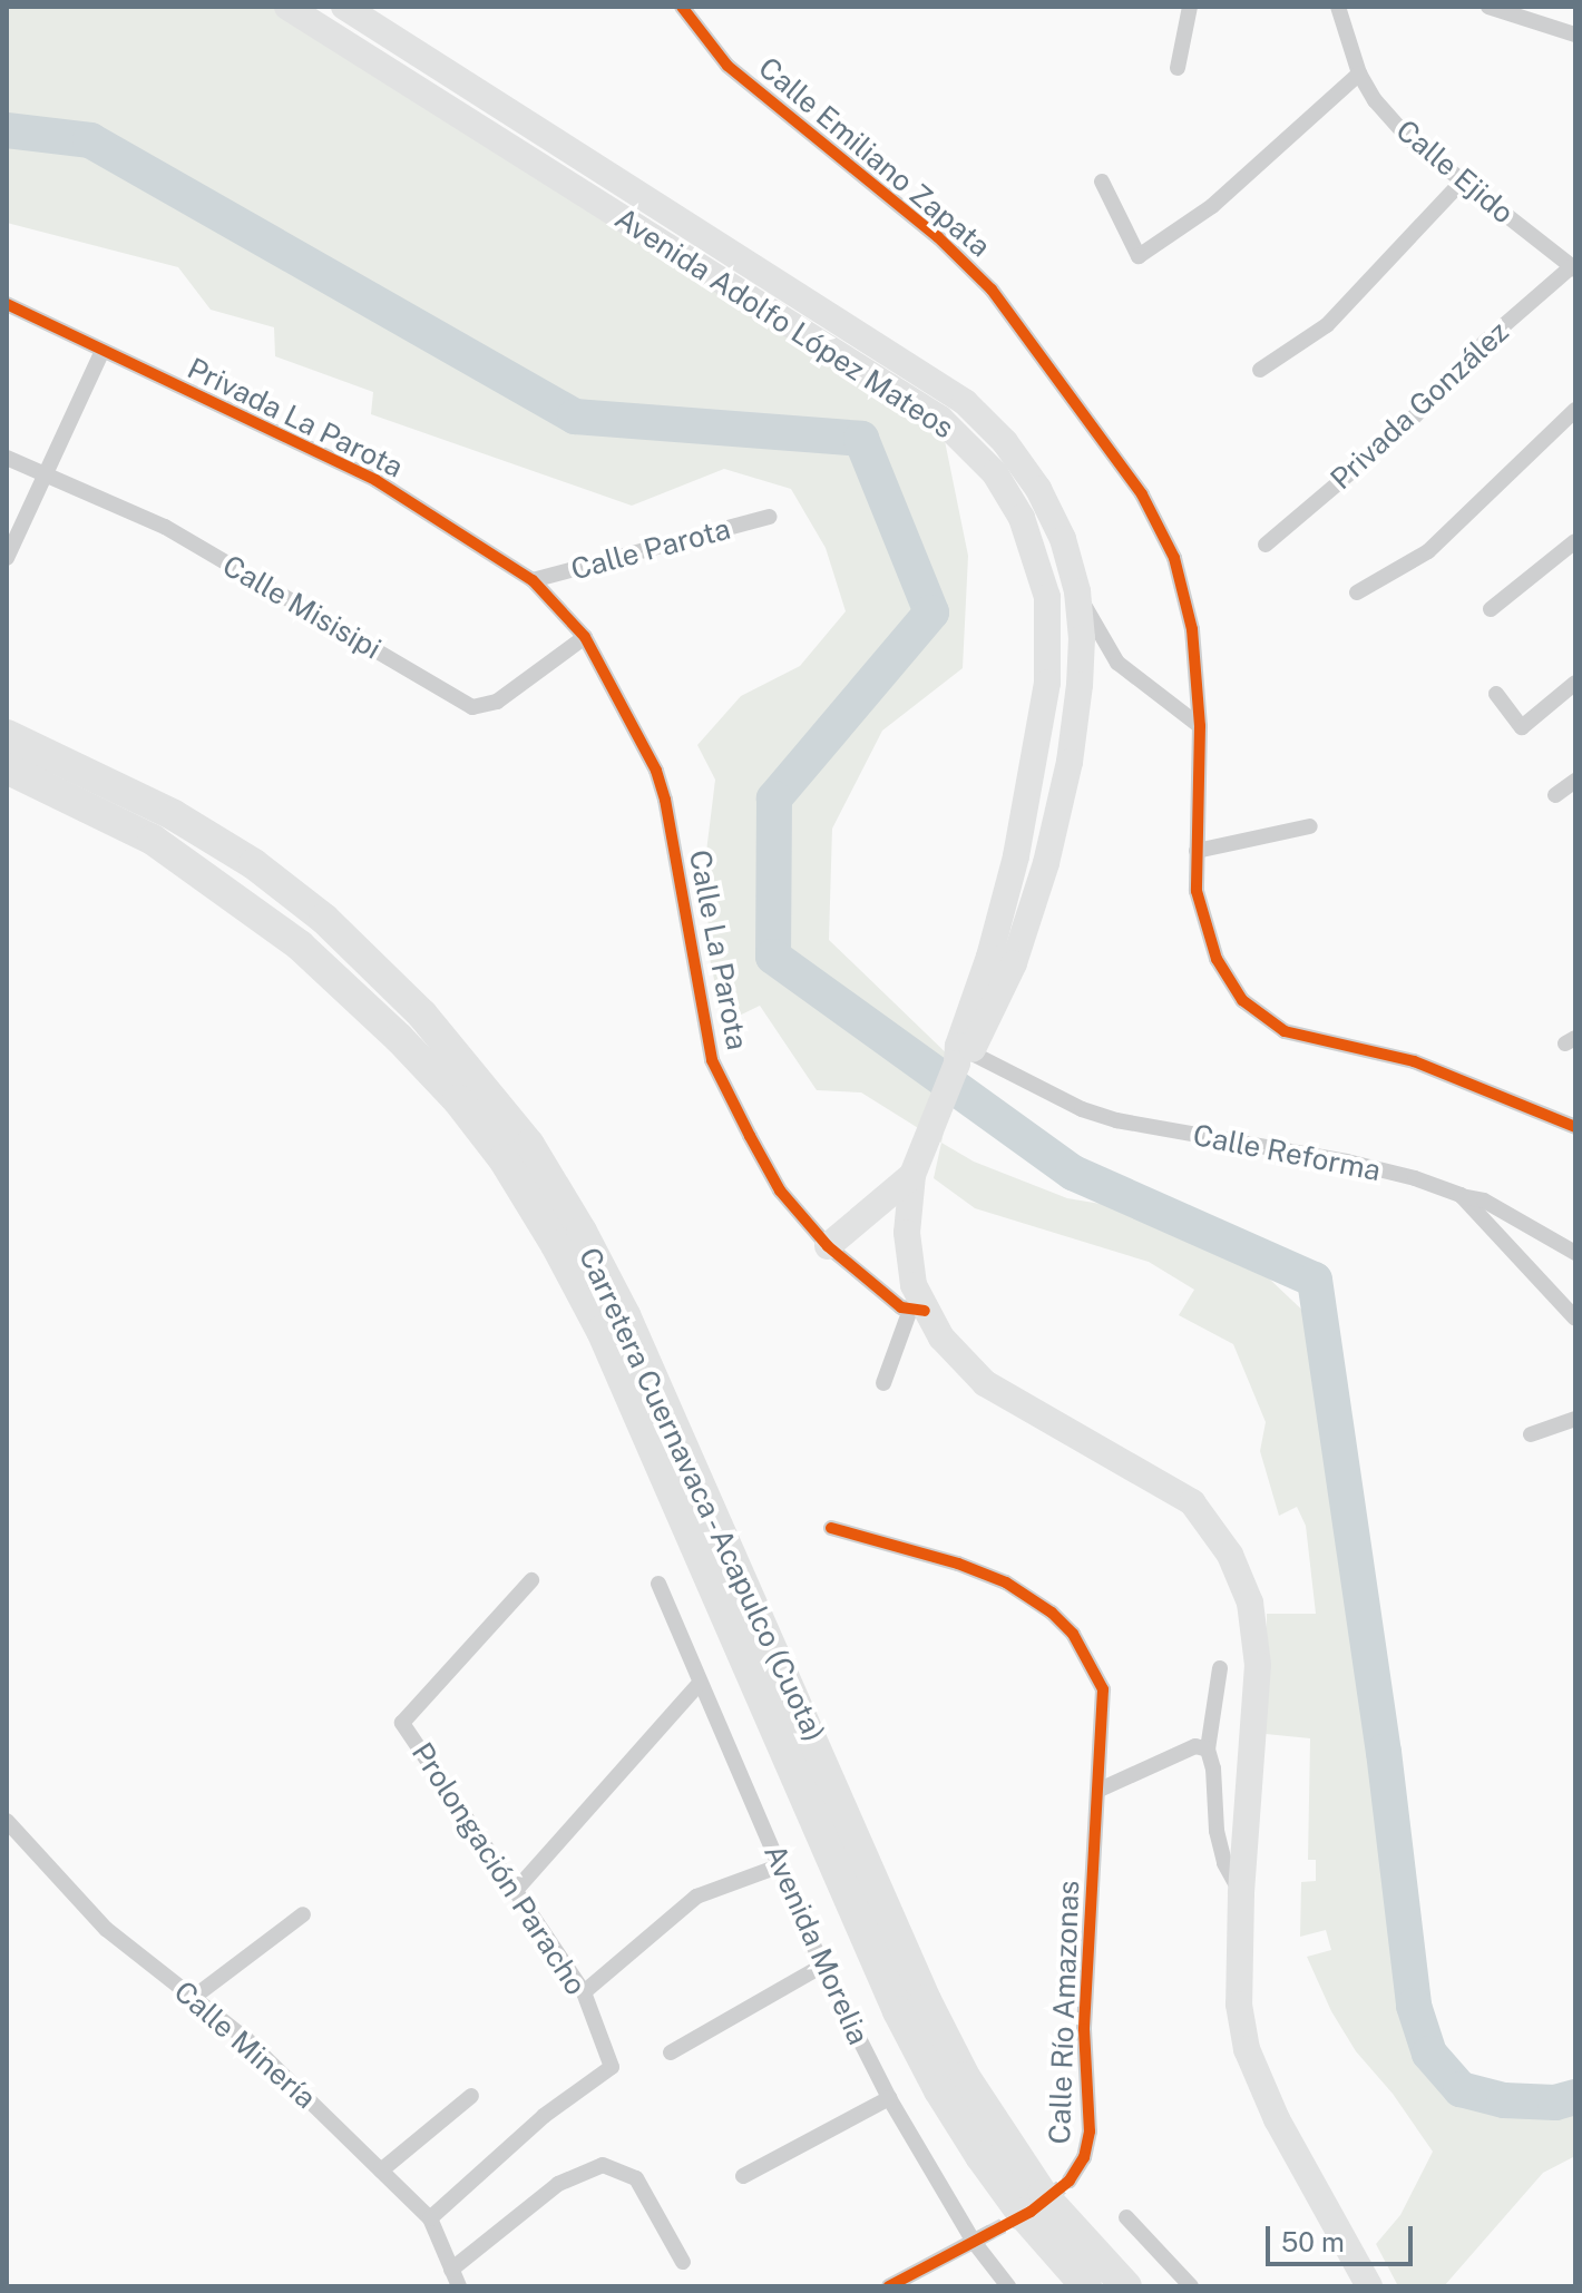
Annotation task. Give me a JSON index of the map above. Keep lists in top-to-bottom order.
{
  "streets": {
    "highway": ["Carretera Cuernavaca - Acapulco (Cuota)"],
    "main road": ["Avenida Adolfo López Mateos"],
    "street": [
      "Calle Emiliano Zapata",
      "Calle Ejido",
      "Privada González",
      "Privada La Parota",
      "Calle Parota",
      "Calle Misisipi",
      "Calle La Parota",
      "Calle Reforma",
      "Prolongación Paracho",
      "Avenida Morelia",
      "Calle Río Amazonas",
      "Calle Minería"
    ]
  },
  "crossings": [
    ["Calle Ejido", "Privada González"],
    ["Avenida Adolfo López Mateos", "Calle Reforma"],
    ["Privada La Parota", "Calle Parota"],
    ["Privada La Parota", "Calle Misisipi"],
    ["Privada La Parota", "Calle La Parota"],
    ["Calle Misisipi", "Calle La Parota"],
    ["Prolongación Paracho", "Calle Minería"]
  ],
  "scale_bar": "50 m"
}
